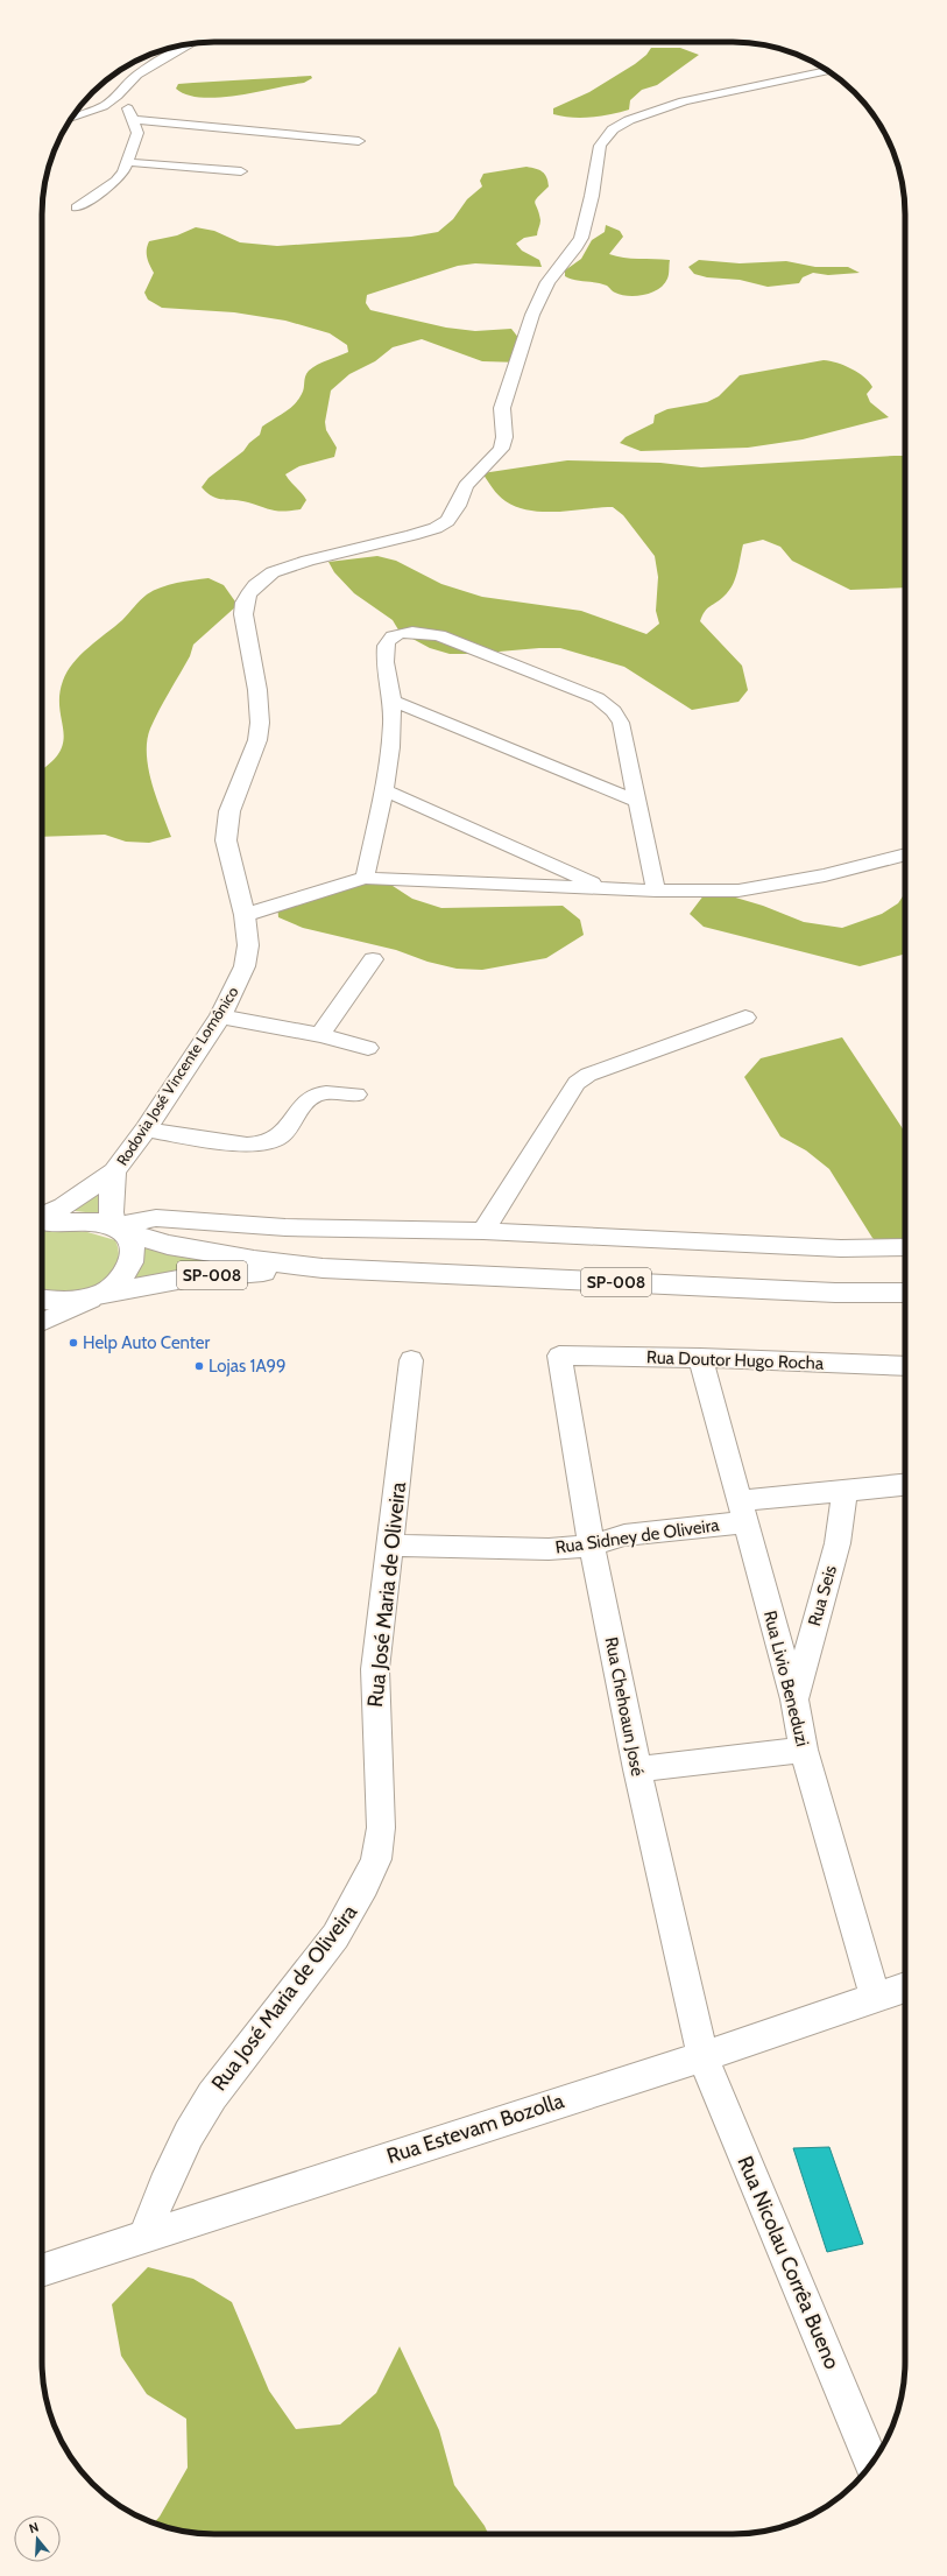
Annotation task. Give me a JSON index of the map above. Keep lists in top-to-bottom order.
{
  "streets": {
    "main road": ["Rodovia José Vincente Lomônico", "SP-008"],
    "street": [
      "Rua Doutor Hugo Rocha",
      "Rua Sidney de Oliveira",
      "Rua José Maria de Oliveira",
      "Rua Seis",
      "Rua Livio Beneduzi",
      "Rua Chehoaun José",
      "Rua Estevam Bozolla",
      "Rua Nicolau Corrêa Bueno"
    ]
  },
  "crossings": [
    ["Rodovia José Vincente Lomônico", "SP-008"],
    ["Rua Doutor Hugo Rocha", "Rua Livio Beneduzi"],
    ["Rua Doutor Hugo Rocha", "Rua Chehoaun José"],
    ["Rua Sidney de Oliveira", "Rua José Maria de Oliveira"],
    ["Rua Sidney de Oliveira", "Rua Seis"],
    ["Rua Sidney de Oliveira", "Rua Livio Beneduzi"],
    ["Rua Sidney de Oliveira", "Rua Chehoaun José"],
    ["Rua José Maria de Oliveira", "Rua Estevam Bozolla"],
    ["Rua Seis", "Rua Livio Beneduzi"],
    ["Rua Livio Beneduzi", "Rua Estevam Bozolla"],
    ["Rua Chehoaun José", "Rua Estevam Bozolla"],
    ["Rua Chehoaun José", "Rua Nicolau Corrêa Bueno"],
    ["Rua Estevam Bozolla", "Rua Nicolau Corrêa Bueno"]
  ],
  "places": ["Help Auto Center", "Lojas 1A99"],
  "north": "top"
}
